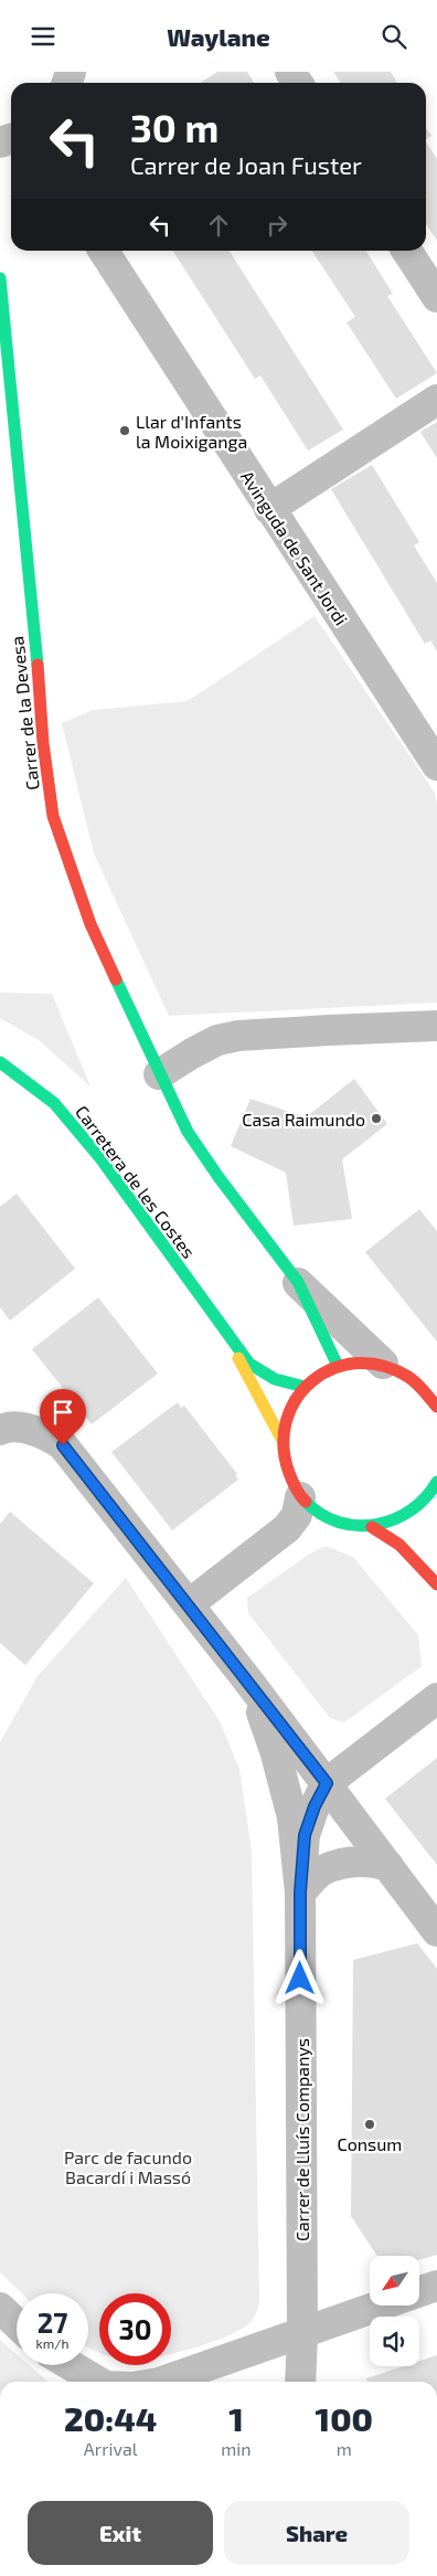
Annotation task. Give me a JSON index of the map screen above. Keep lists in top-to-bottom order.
{
  "streets": {
    "street": [
      "Avinguda de Sant Jordi",
      "Carrer de la Devesa",
      "Carretera de les Costes",
      "Carrer de Lluís Companys"
    ]
  },
  "parks": ["Parc de facundo Bacardí i Massó"],
  "places": ["Llar d'Infants la Moixiganga", "Casa Raimundo", "Consum"],
  "north": "bottom left",
  "page": {
    "header": "Waylane",
    "turn": ["30 m", "Carrer de Joan Fuster"],
    "speed": "27 km/h",
    "limit": "30",
    "eta": [
      "20:44",
      "Arrival",
      "1",
      "min",
      "100",
      "m"
    ],
    "buttons": ["Exit", "Share"]
  }
}
